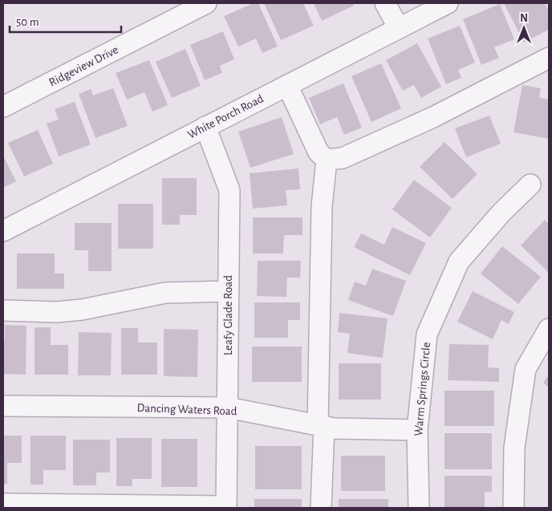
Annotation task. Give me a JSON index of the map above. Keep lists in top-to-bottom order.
{
  "streets": {
    "street": [
      "Ridgeview Drive",
      "White Porch Road",
      "Leafy Glade Road",
      "Warm Springs Circle",
      "Dancing Waters Road"
    ]
  },
  "crossings": [
    ["White Porch Road", "Leafy Glade Road"],
    ["Leafy Glade Road", "Dancing Waters Road"],
    ["Warm Springs Circle", "Dancing Waters Road"]
  ],
  "scale_bar": "50 m",
  "north": "top"
}
